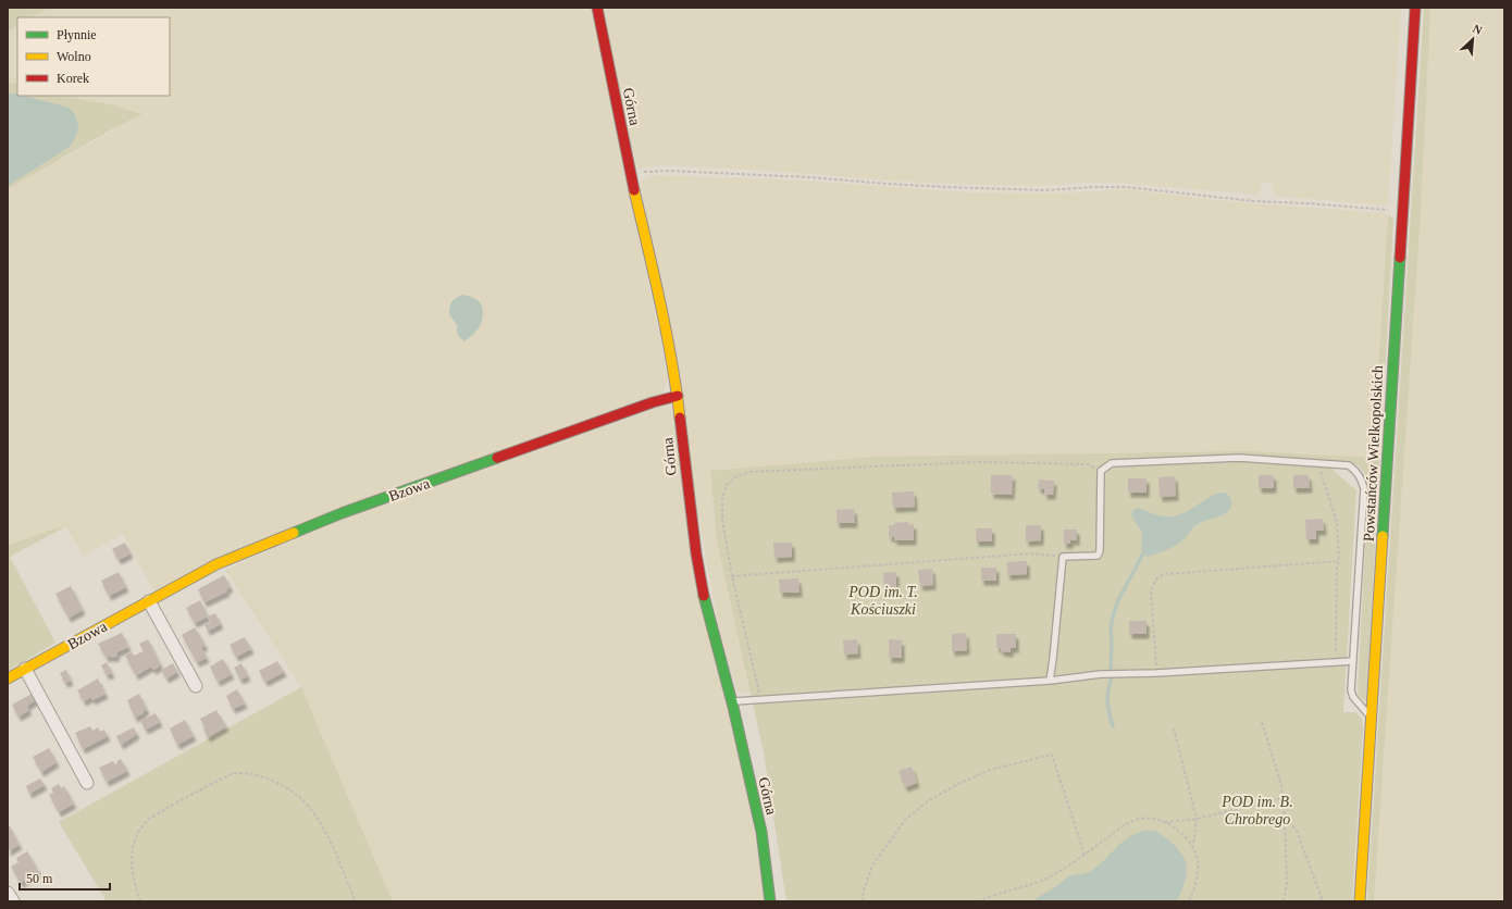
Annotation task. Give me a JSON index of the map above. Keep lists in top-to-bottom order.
{
  "streets": {
    "street": ["Górna", "Powstańców Wielkopolskich", "Bzowa"]
  },
  "crossings": [
    ["Górna", "Bzowa"]
  ],
  "parks": ["POD im. T. Kościuszki", "POD im. B. Chrobrego"],
  "legend": ["Płynnie", "Wolno", "Korek"],
  "scale_bar": "50 m",
  "north": "top right"
}
